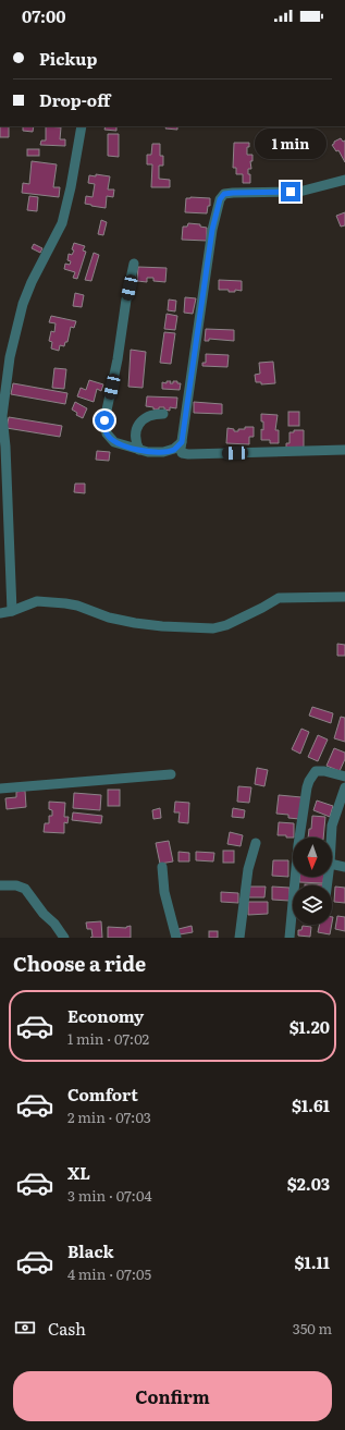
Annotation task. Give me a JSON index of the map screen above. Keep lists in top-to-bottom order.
{
  "north": "bottom",
  "page": {
    "status": "07:00",
    "banner": ["Pickup", "Drop-off"],
    "bubble": "1 min",
    "heading": "Choose a ride",
    "list": [
      {
        "name": "Economy",
        "note": "1 min · 07:02",
        "value": "$1.20"
      },
      {
        "name": "Comfort",
        "note": "2 min · 07:03",
        "value": "$1.61"
      },
      {
        "name": "XL",
        "note": "3 min · 07:04",
        "value": "$2.03"
      },
      {
        "name": "Black",
        "note": "4 min · 07:05",
        "value": "$1.11"
      }
    ],
    "pay": ["Cash", "350 m"],
    "buttons": "Confirm"
  }
}
